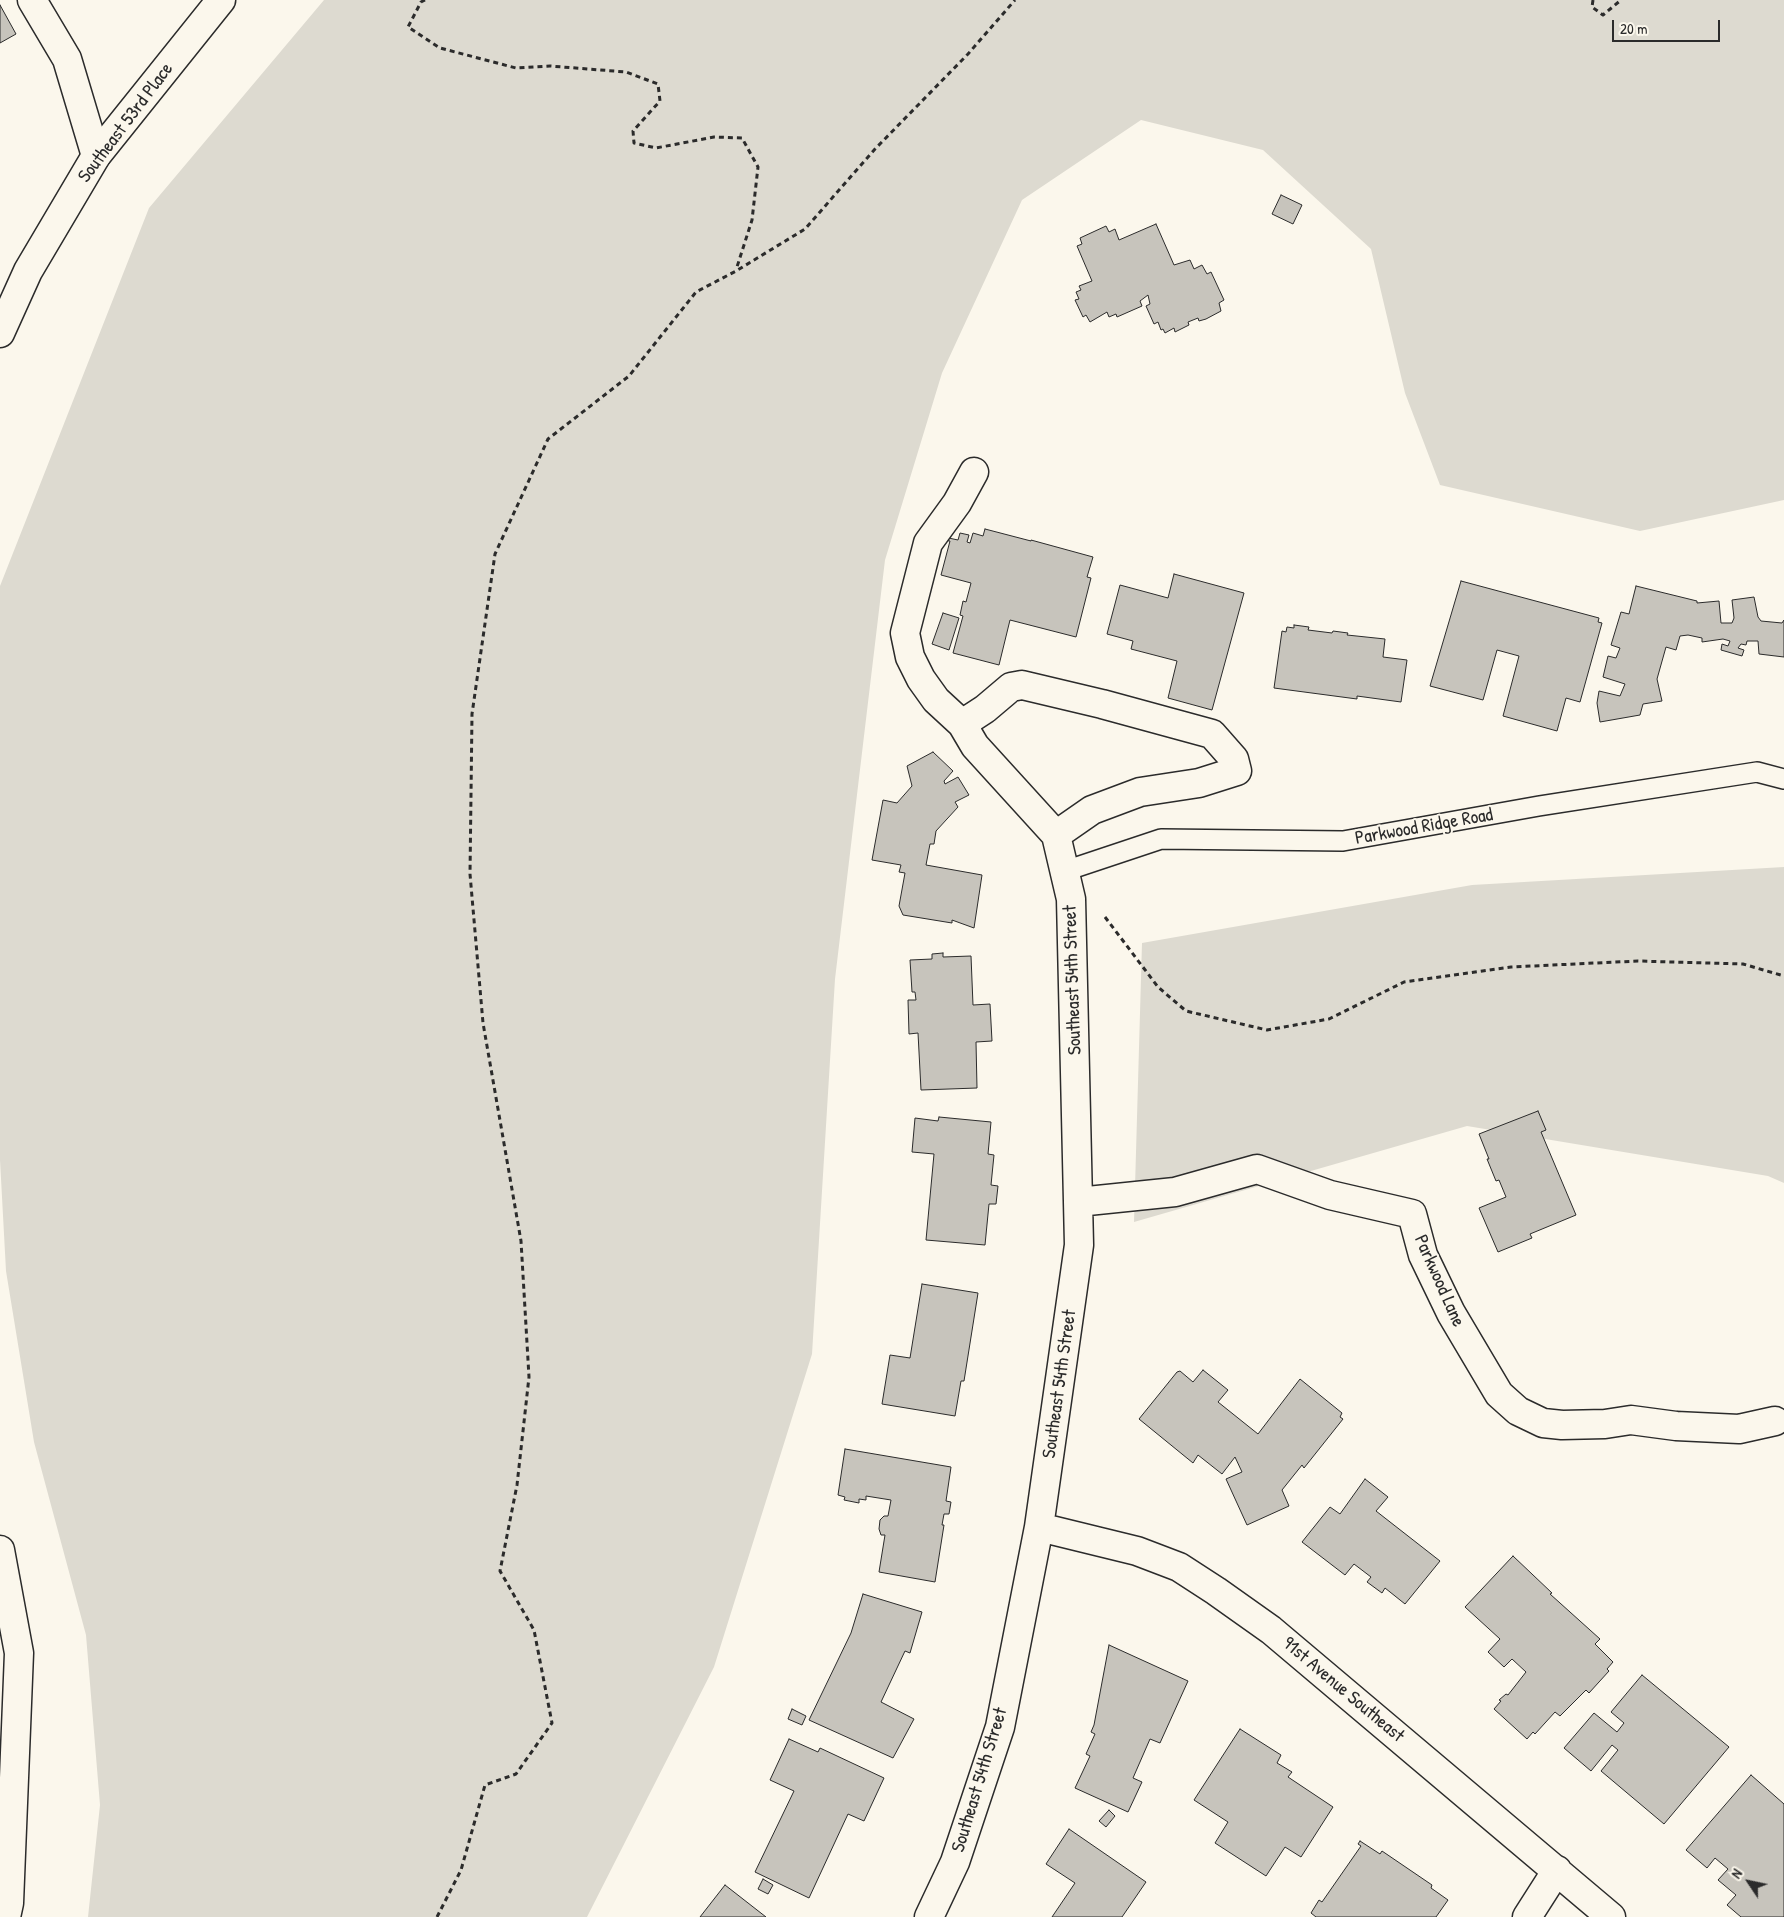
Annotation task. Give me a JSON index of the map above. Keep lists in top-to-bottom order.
{
  "streets": {
    "street": [
      "Southeast 53rd Place",
      "Southeast 54th Street",
      "Parkwood Lane",
      "91st Avenue Southeast"
    ],
    "lane": ["Parkwood Ridge Road"]
  },
  "crossings": [
    ["Parkwood Ridge Road", "Southeast 54th Street"],
    ["Southeast 54th Street", "Parkwood Lane"],
    ["Southeast 54th Street", "91st Avenue Southeast"]
  ],
  "scale_bar": "20 m",
  "north": "top left"
}
